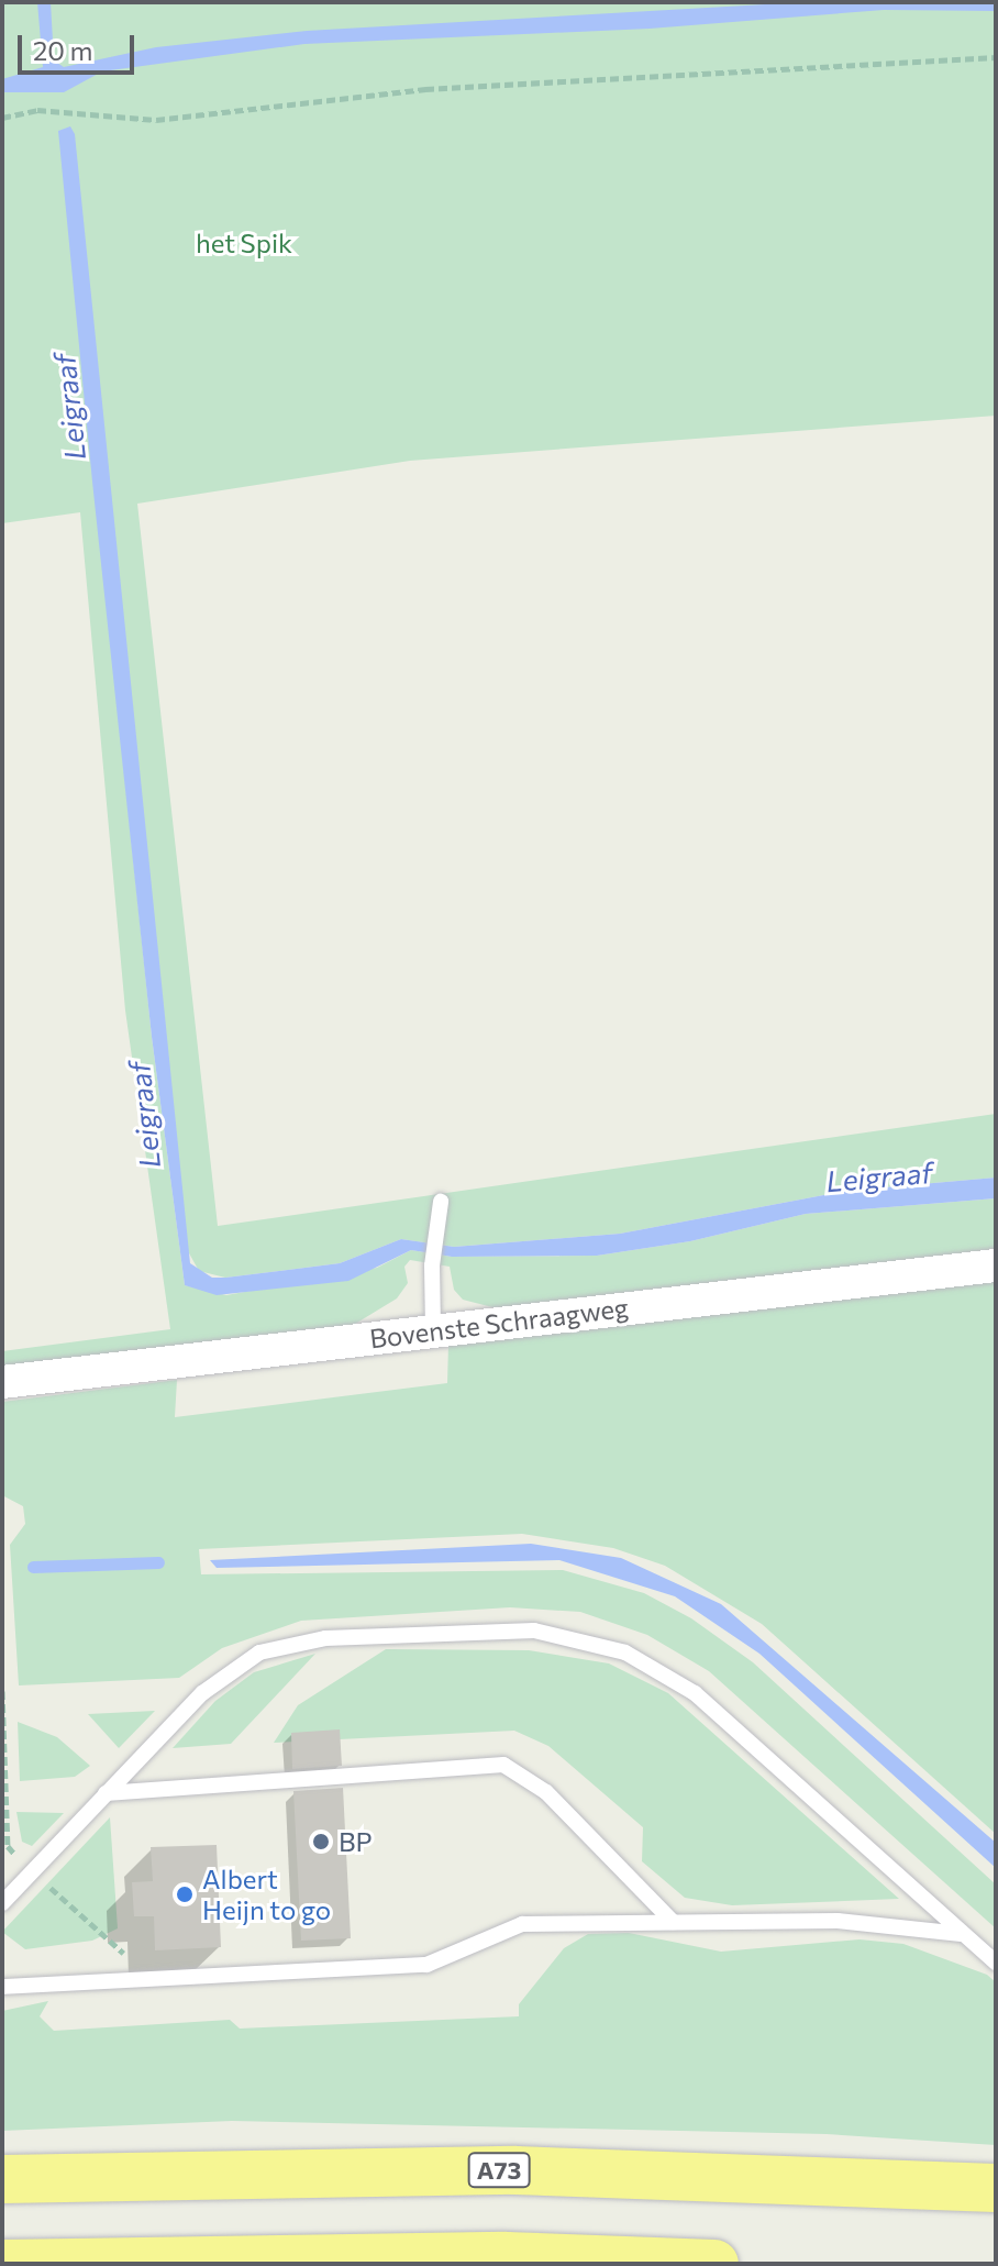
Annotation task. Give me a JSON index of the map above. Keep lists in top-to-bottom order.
{
  "streets": {
    "highway": ["A73"],
    "street": ["Bovenste Schraagweg"]
  },
  "water": ["Leigraaf"],
  "parks": ["het Spik"],
  "places": ["BP", "Albert Heijn to go"],
  "scale_bar": "20 m"
}
